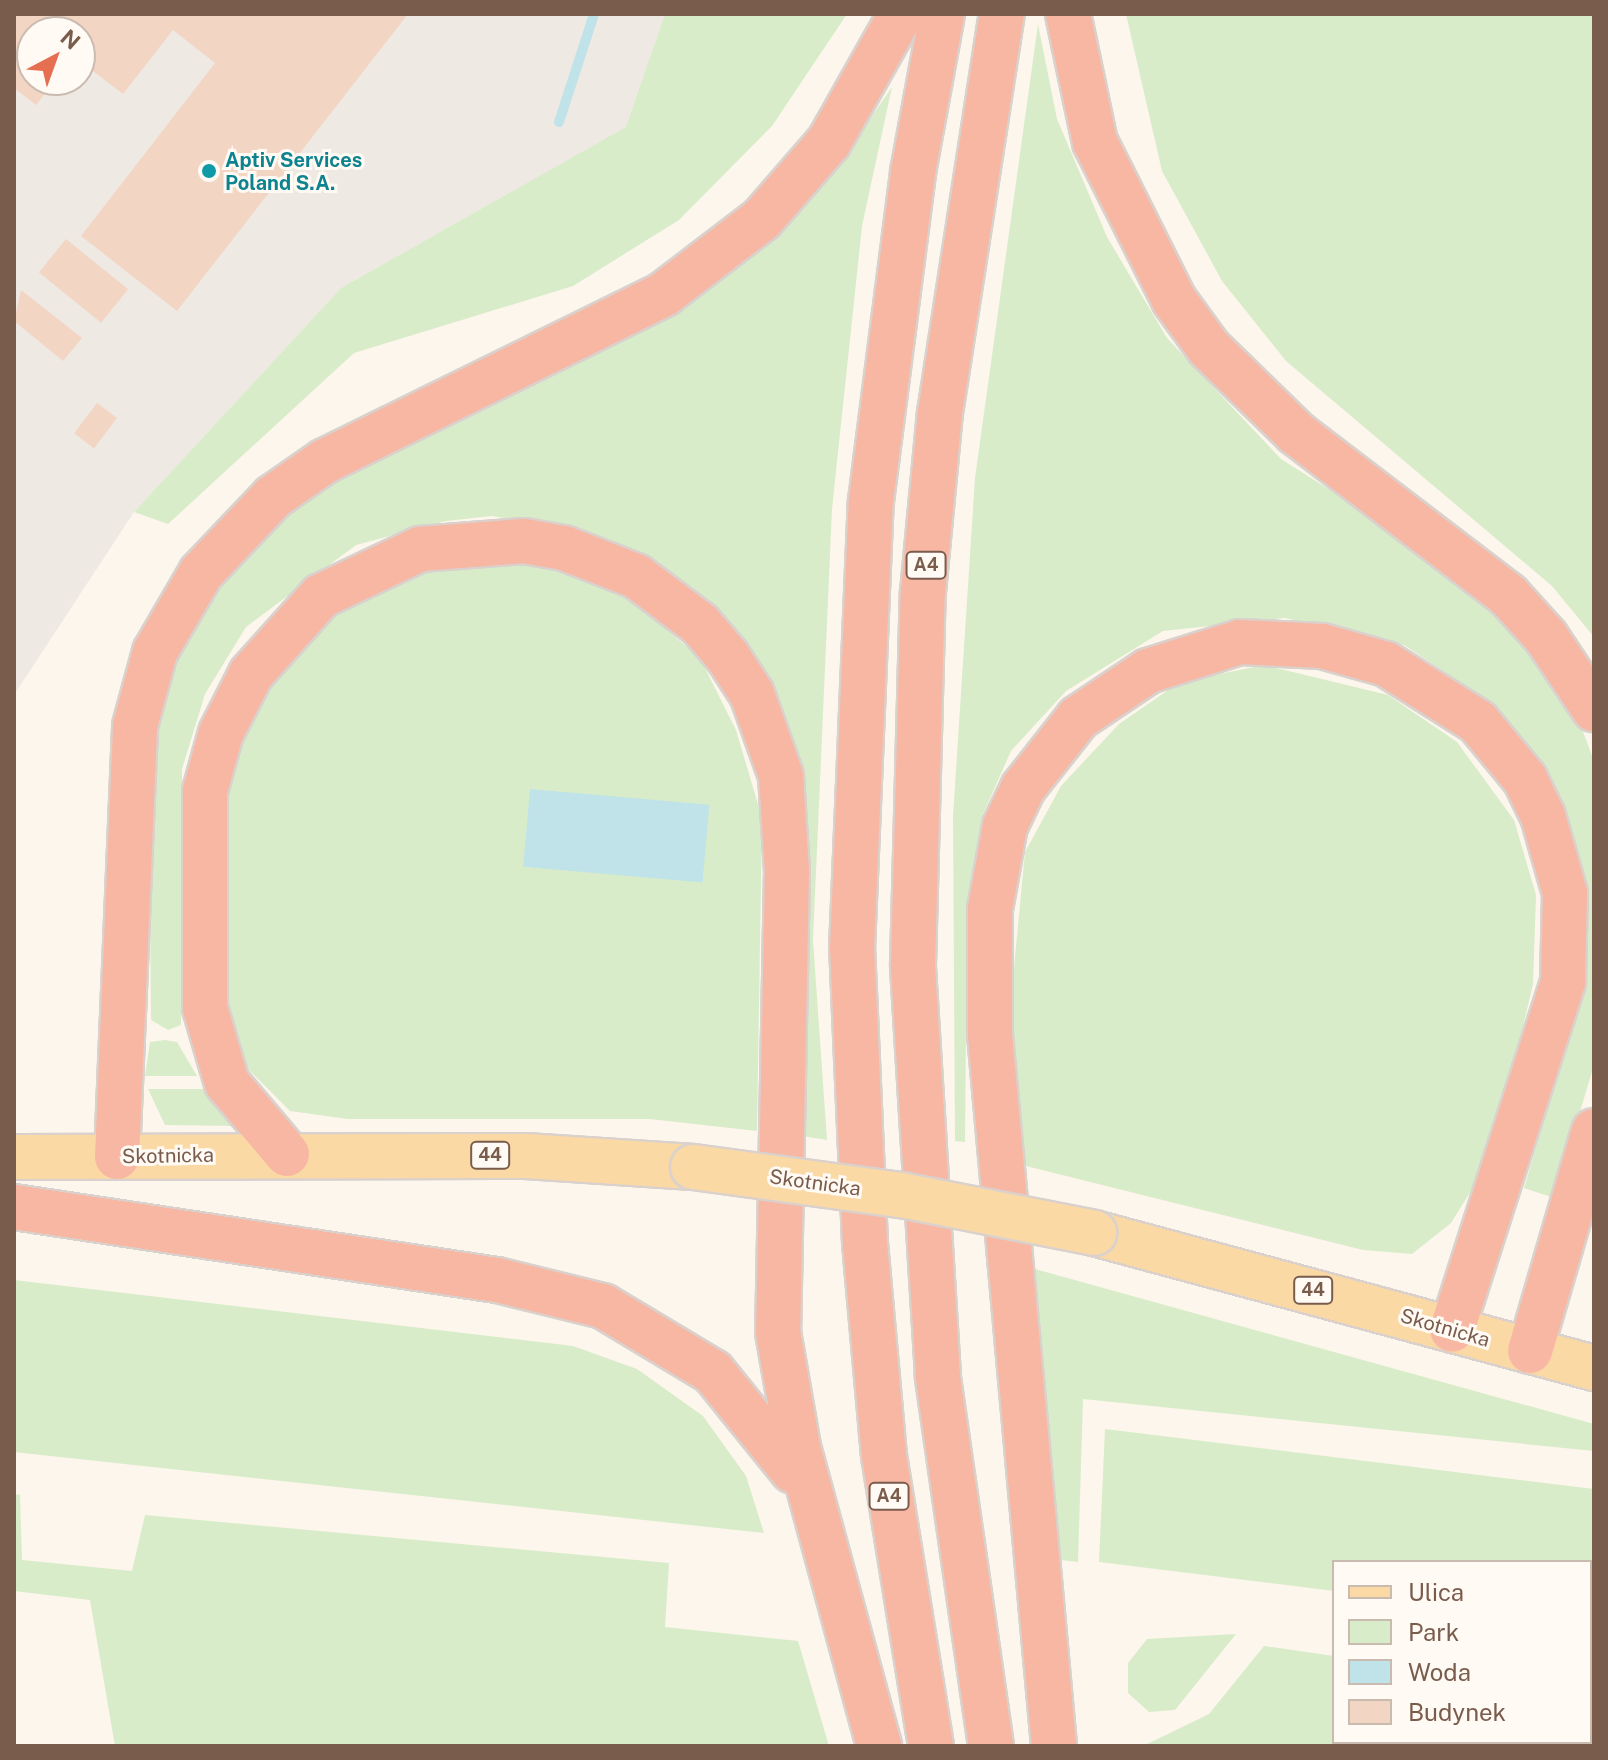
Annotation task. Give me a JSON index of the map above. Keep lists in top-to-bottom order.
{
  "streets": {
    "highway": ["A4"],
    "main road": ["44", "Skotnicka"]
  },
  "places": ["Aptiv Services Poland S.A."],
  "legend": [
    "Ulica",
    "Park",
    "Woda",
    "Budynek"
  ],
  "north": "top right"
}
